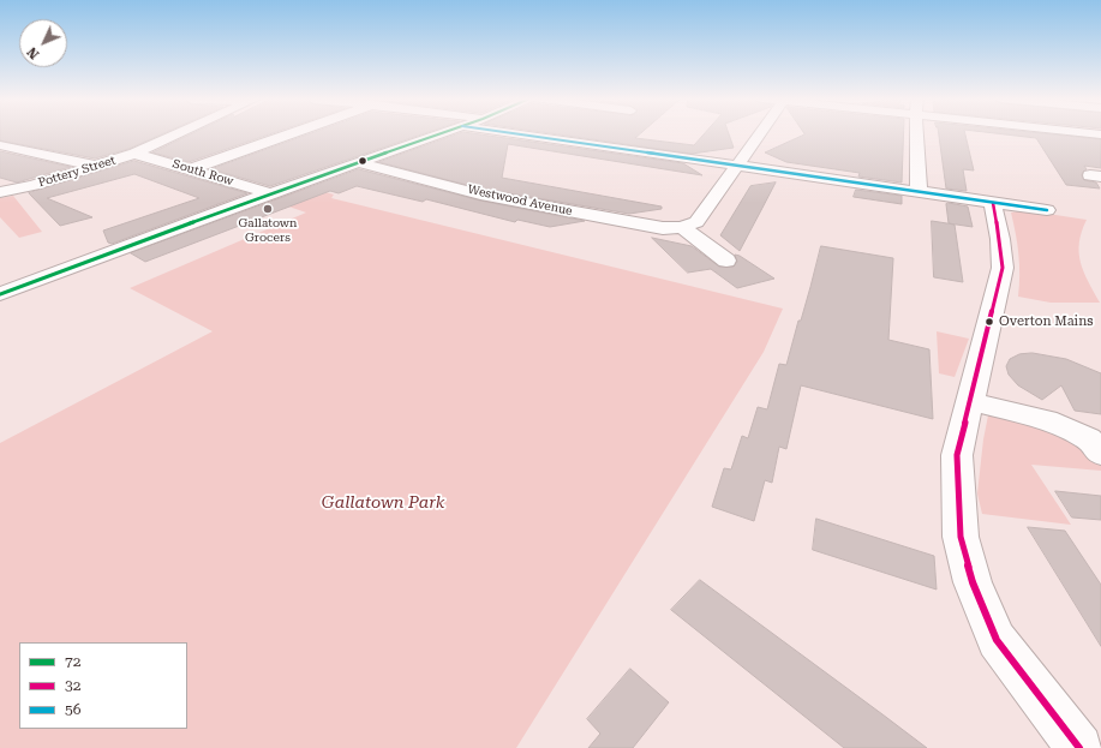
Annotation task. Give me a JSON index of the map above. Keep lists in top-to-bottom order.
{
  "streets": {
    "street": ["Pottery Street", "South Row", "Westwood Avenue"]
  },
  "crossings": [
    ["Pottery Street", "South Row"]
  ],
  "parks": ["Gallatown Park"],
  "places": ["Gallatown Grocers", "Overton Mains"],
  "lines": ["transit line 72", "transit line 56", "transit line 32"],
  "legend": ["72", "32", "56"],
  "north": "bottom left"
}
